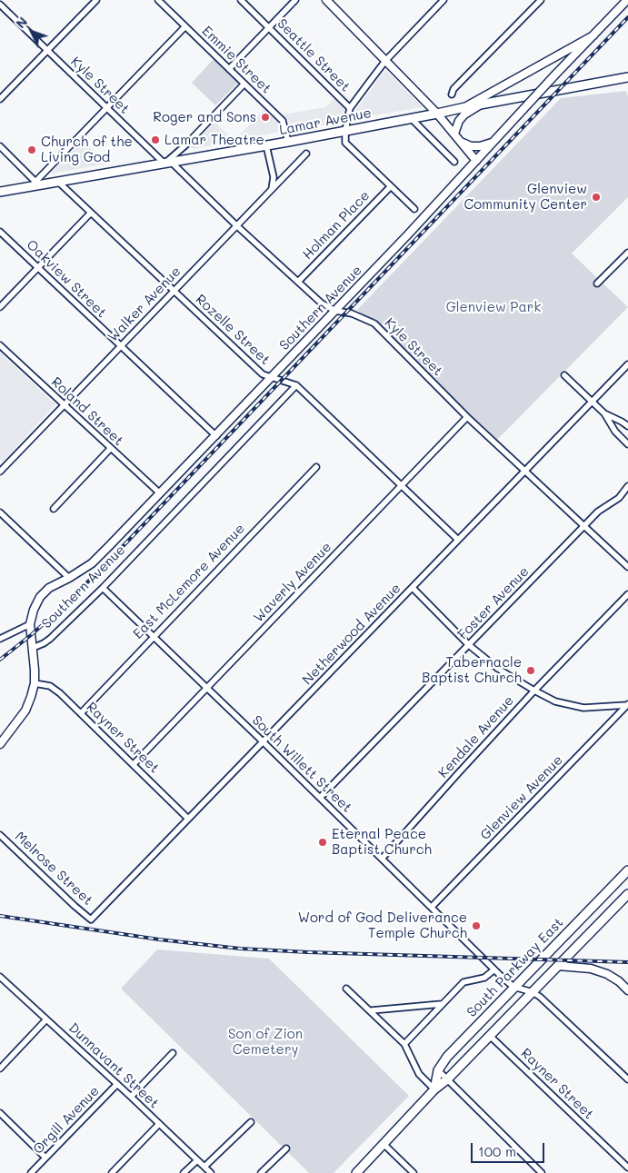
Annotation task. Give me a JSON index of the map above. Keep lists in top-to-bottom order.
{
  "streets": {
    "main road": ["Lamar Avenue", "Southern Avenue", "South Parkway East"],
    "street": [
      "Seattle Street",
      "Emmie Street",
      "Kyle Street",
      "Holman Place",
      "Oakview Street",
      "Walker Avenue",
      "Rozelle Street",
      "Roland Street",
      "East McLemore Avenue",
      "Waverly Avenue",
      "Foster Avenue",
      "Netherwood Avenue",
      "Kendale Avenue",
      "Rayner Street",
      "South Willett Street",
      "Glenview Avenue",
      "Melrose Street",
      "Dunnavant Street",
      "Orgill Avenue"
    ]
  },
  "crossings": [
    ["Emmie Street", "Lamar Avenue"],
    ["Kyle Street", "Lamar Avenue"],
    ["Kyle Street", "Holman Place"],
    ["Kyle Street", "Walker Avenue"],
    ["Kyle Street", "Southern Avenue"],
    ["Kyle Street", "Waverly Avenue"],
    ["Kyle Street", "Foster Avenue"],
    ["Kyle Street", "Netherwood Avenue"],
    ["Lamar Avenue", "Rozelle Street"],
    ["Oakview Street", "Walker Avenue"],
    ["Oakview Street", "Southern Avenue"],
    ["Walker Avenue", "Rozelle Street"],
    ["Walker Avenue", "Roland Street"],
    ["Southern Avenue", "Rozelle Street"],
    ["Southern Avenue", "Roland Street"],
    ["Southern Avenue", "South Willett Street"],
    ["Rozelle Street", "Waverly Avenue"],
    ["Rozelle Street", "Netherwood Avenue"],
    ["East McLemore Avenue", "Rayner Street"],
    ["East McLemore Avenue", "South Willett Street"],
    ["Waverly Avenue", "Rayner Street"],
    ["Waverly Avenue", "South Willett Street"],
    ["Foster Avenue", "South Willett Street"],
    ["Netherwood Avenue", "Rayner Street"],
    ["Netherwood Avenue", "South Willett Street"],
    ["Netherwood Avenue", "Melrose Street"],
    ["Kendale Avenue", "South Willett Street"],
    ["South Willett Street", "Glenview Avenue"],
    ["South Willett Street", "South Parkway East"],
    ["Dunnavant Street", "Orgill Avenue"]
  ],
  "parks": ["Glenview Park", "Son of Zion Cemetery"],
  "places": [
    "Roger and Sons",
    "Lamar Theatre",
    "Church of the Living God",
    "Glenview Community Center",
    "Tabernacle Baptist Church",
    "Eternal Peace Baptist Church",
    "Word of God Deliverance Temple Church"
  ],
  "scale_bar": "100 m",
  "north": "top left"
}
